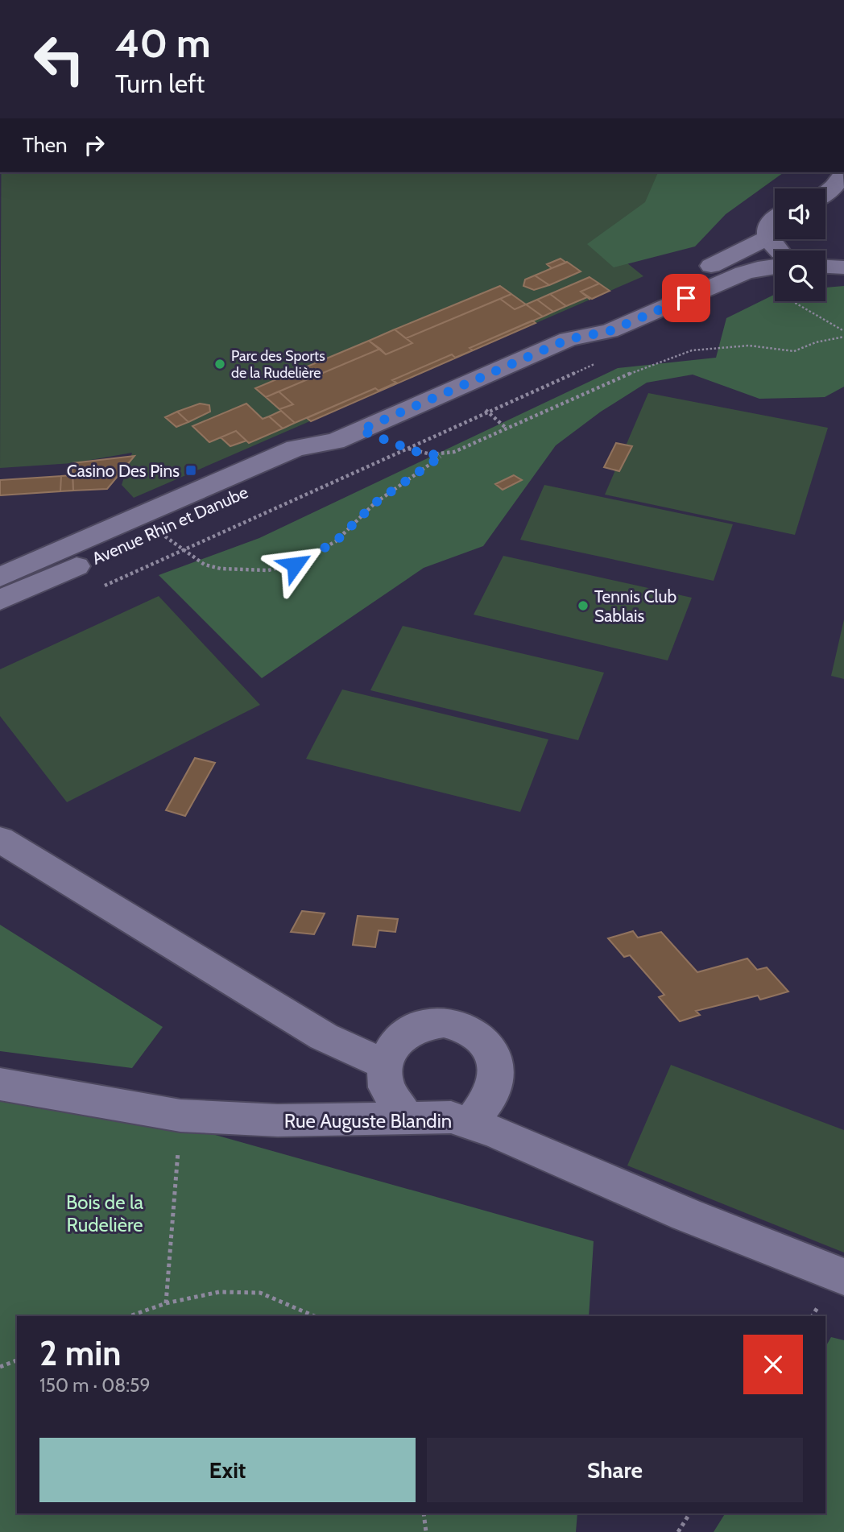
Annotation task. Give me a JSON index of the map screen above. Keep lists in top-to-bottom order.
{
  "streets": {
    "street": ["Avenue Rhin et Danube", "Rue Auguste Blandin"]
  },
  "parks": ["Bois de la Rudelière"],
  "places": {
    "other": ["Parc des Sports de la Rudelière", "Tennis Club Sablais"],
    "transit": ["Casino Des Pins"]
  },
  "page": {
    "turn": ["40 m", "Turn left"],
    "then": "Then",
    "heading": ["2 min", "150 m · 08:59"],
    "buttons": ["Exit", "Share"]
  }
}
